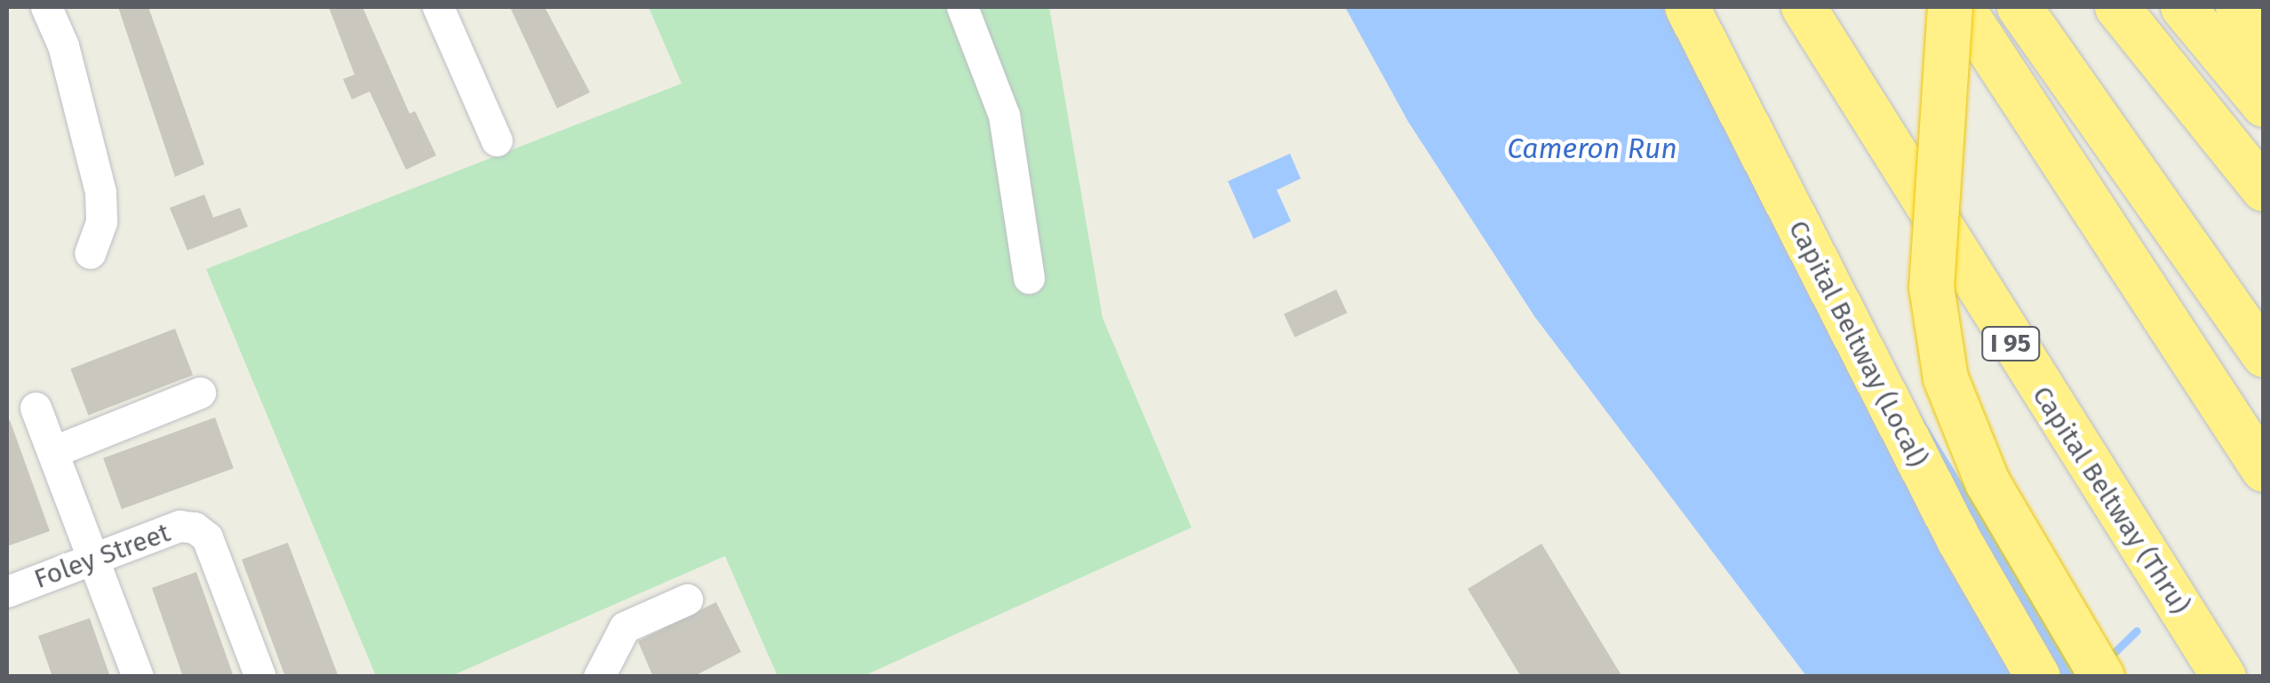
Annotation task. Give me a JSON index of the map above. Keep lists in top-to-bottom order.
{
  "streets": {
    "highway": ["Capital Beltway (Local)", "I 95", "Capital Beltway (Thru)"],
    "street": ["Foley Street"]
  },
  "water": ["Cameron Run"]
}
